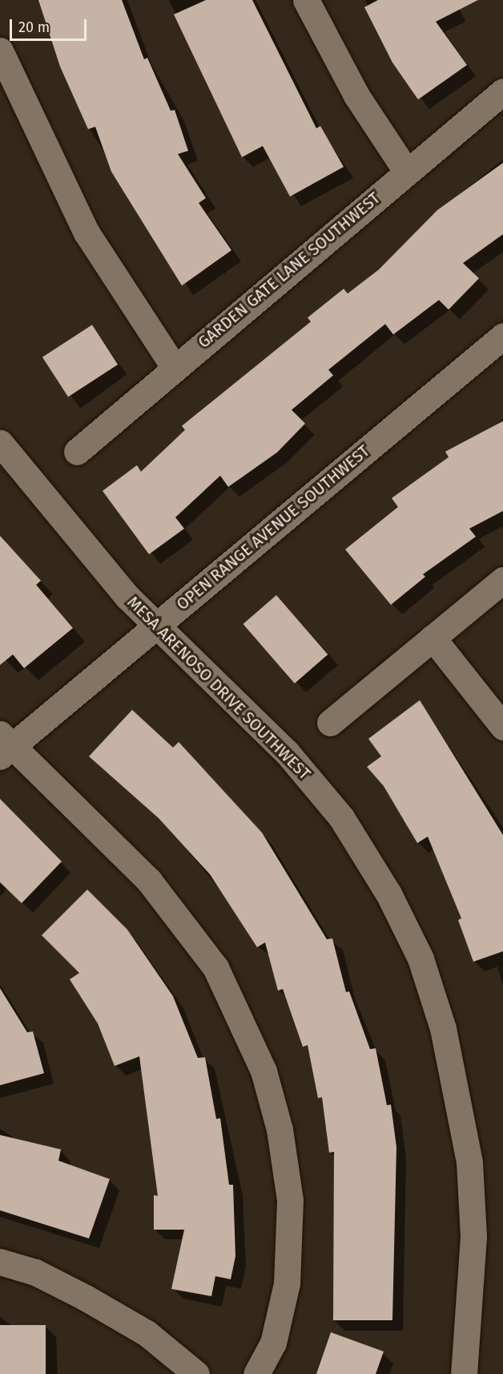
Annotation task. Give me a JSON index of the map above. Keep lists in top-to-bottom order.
{
  "streets": {
    "street": ["GARDEN GATE LANE SOUTHWEST", "OPEN RANGE AVENUE SOUTHWEST", "MESA ARENOSO DRIVE SOUTHWEST"]
  },
  "crossings": [
    ["OPEN RANGE AVENUE SOUTHWEST", "MESA ARENOSO DRIVE SOUTHWEST"]
  ],
  "scale_bar": "20 m"
}
